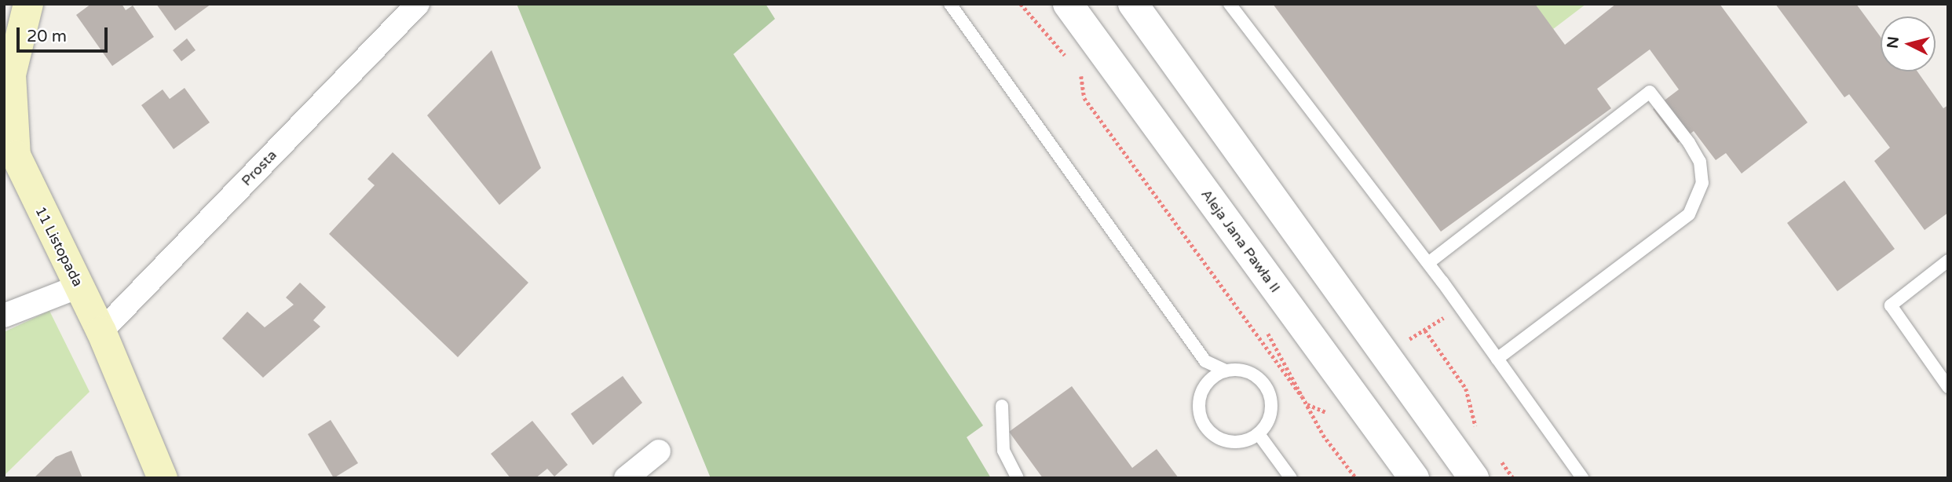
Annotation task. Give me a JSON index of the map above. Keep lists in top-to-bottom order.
{
  "streets": {
    "main road": ["11 Listopada"],
    "street": ["Prosta", "Aleja Jana Pawła II"]
  },
  "crossings": [
    ["Prosta", "11 Listopada"]
  ],
  "scale_bar": "20 m",
  "north": "left"
}
